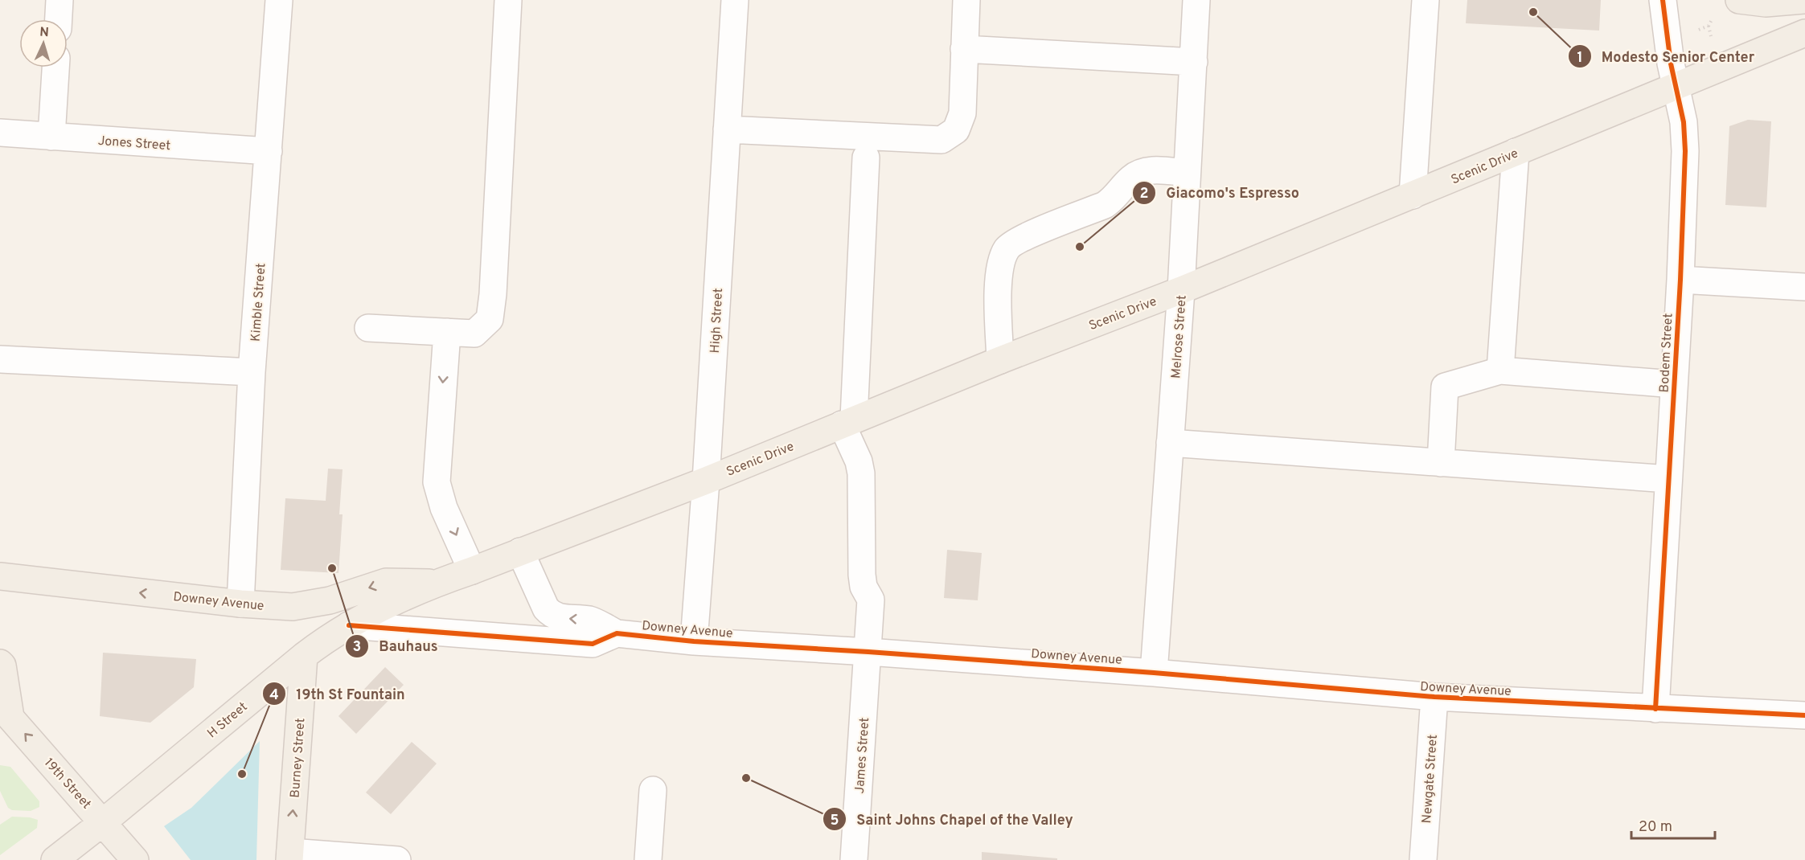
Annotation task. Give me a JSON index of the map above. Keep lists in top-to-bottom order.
{
  "streets": {
    "main road": [
      "Scenic Drive",
      "Downey Avenue",
      "H Street",
      "Burney Street",
      "19th Street"
    ],
    "street": [
      "Jones Street",
      "Kimble Street",
      "High Street",
      "Melrose Street",
      "Bodem Street",
      "James Street",
      "Newgate Street"
    ]
  },
  "crossings": [
    ["Jones Street", "Kimble Street"],
    ["Scenic Drive", "High Street"],
    ["Scenic Drive", "Melrose Street"],
    ["Scenic Drive", "Bodem Street"],
    ["Scenic Drive", "Downey Avenue"],
    ["Scenic Drive", "H Street"],
    ["Scenic Drive", "James Street"],
    ["Kimble Street", "Downey Avenue"],
    ["High Street", "Downey Avenue"],
    ["Melrose Street", "Downey Avenue"],
    ["Bodem Street", "Downey Avenue"],
    ["Downey Avenue", "H Street"],
    ["Downey Avenue", "James Street"],
    ["Downey Avenue", "Newgate Street"],
    ["H Street", "Burney Street"],
    ["H Street", "19th Street"]
  ],
  "one_way": ["Burney Street", "19th Street"],
  "places": [
    "Modesto Senior Center",
    "Giacomo's Espresso",
    "Bauhaus",
    "19th St Fountain",
    "Saint Johns Chapel of the Valley"
  ],
  "scale_bar": "20 m",
  "north": "top"
}
